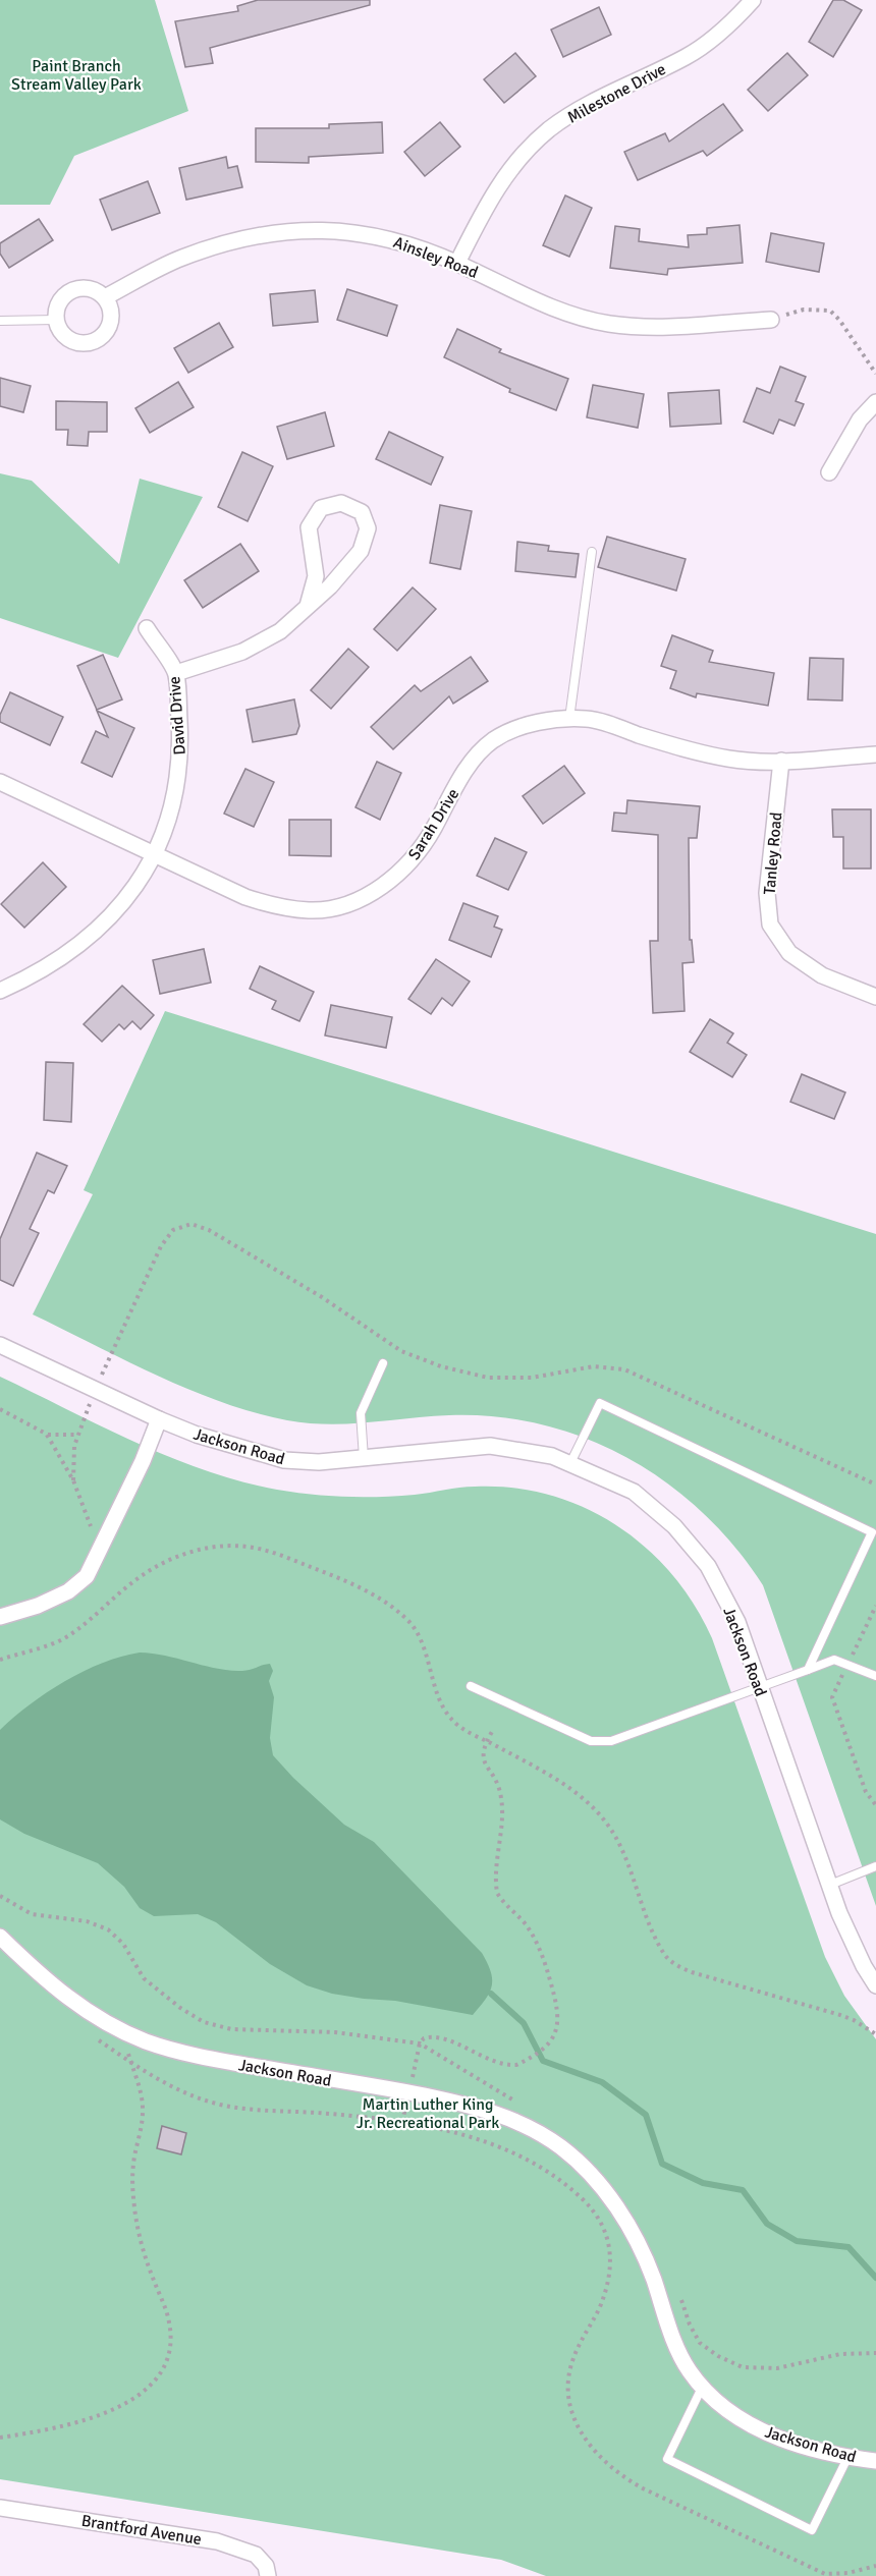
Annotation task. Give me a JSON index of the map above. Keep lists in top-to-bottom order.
{
  "streets": {
    "street": [
      "Milestone Drive",
      "Ainsley Road",
      "David Drive",
      "Sarah Drive",
      "Tanley Road",
      "Jackson Road",
      "Brantford Avenue"
    ]
  },
  "crossings": [
    ["Milestone Drive", "Ainsley Road"],
    ["David Drive", "Sarah Drive"],
    ["Sarah Drive", "Tanley Road"]
  ],
  "parks": ["Paint Branch Stream Valley Park", "Martin Luther King Jr. Recreational Park"]
}
